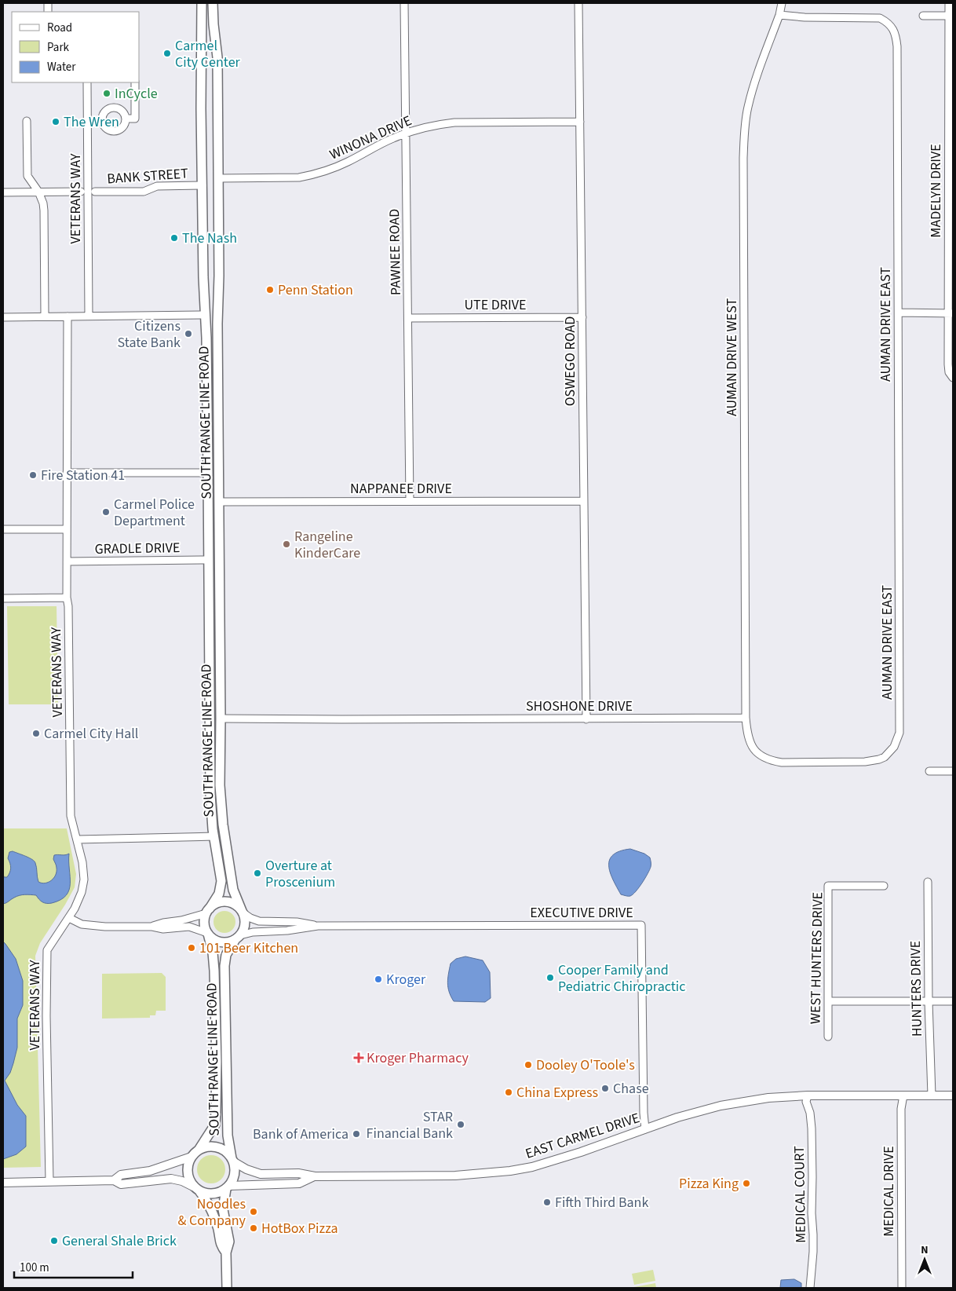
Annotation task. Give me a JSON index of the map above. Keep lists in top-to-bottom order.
{
  "streets": {
    "main road": ["SOUTH RANGE LINE ROAD"],
    "street": [
      "WINONA DRIVE",
      "BANK STREET",
      "MADELYN DRIVE",
      "VETERANS WAY",
      "PAWNEE ROAD",
      "UTE DRIVE",
      "AUMAN DRIVE EAST",
      "AUMAN DRIVE WEST",
      "OSWEGO ROAD",
      "NAPPANEE DRIVE",
      "GRADLE DRIVE",
      "SHOSHONE DRIVE",
      "EXECUTIVE DRIVE",
      "WEST HUNTERS DRIVE",
      "HUNTERS DRIVE",
      "EAST CARMEL DRIVE",
      "MEDICAL DRIVE",
      "MEDICAL COURT"
    ]
  },
  "crossings": [
    ["WINONA DRIVE", "PAWNEE ROAD"],
    ["WINONA DRIVE", "OSWEGO ROAD"],
    ["WINONA DRIVE", "SOUTH RANGE LINE ROAD"],
    ["BANK STREET", "SOUTH RANGE LINE ROAD"],
    ["VETERANS WAY", "GRADLE DRIVE"],
    ["PAWNEE ROAD", "UTE DRIVE"],
    ["PAWNEE ROAD", "NAPPANEE DRIVE"],
    ["UTE DRIVE", "OSWEGO ROAD"],
    ["AUMAN DRIVE EAST", "AUMAN DRIVE WEST"],
    ["AUMAN DRIVE EAST", "SHOSHONE DRIVE"],
    ["AUMAN DRIVE WEST", "SHOSHONE DRIVE"],
    ["OSWEGO ROAD", "NAPPANEE DRIVE"],
    ["OSWEGO ROAD", "SHOSHONE DRIVE"],
    ["SOUTH RANGE LINE ROAD", "NAPPANEE DRIVE"],
    ["SOUTH RANGE LINE ROAD", "GRADLE DRIVE"],
    ["SOUTH RANGE LINE ROAD", "SHOSHONE DRIVE"],
    ["SOUTH RANGE LINE ROAD", "EXECUTIVE DRIVE"],
    ["SOUTH RANGE LINE ROAD", "EAST CARMEL DRIVE"],
    ["EXECUTIVE DRIVE", "EAST CARMEL DRIVE"],
    ["HUNTERS DRIVE", "EAST CARMEL DRIVE"],
    ["EAST CARMEL DRIVE", "MEDICAL DRIVE"],
    ["EAST CARMEL DRIVE", "MEDICAL COURT"]
  ],
  "places": {
    "other": [
      "Carmel City Center",
      "InCycle",
      "The Wren",
      "The Nash",
      "Penn Station",
      "Citizens State Bank",
      "Fire Station 41",
      "Carmel Police Department",
      "Rangeline KinderCare",
      "Carmel City Hall",
      "Overture at Proscenium",
      "101 Beer Kitchen",
      "Cooper Family and Pediatric Chiropractic",
      "Kroger",
      "Dooley O'Toole's",
      "Chase",
      "China Express",
      "STAR Financial Bank",
      "Bank of America",
      "Pizza King",
      "Fifth Third Bank",
      "Noodles & Company",
      "HotBox Pizza",
      "General Shale Brick"
    ],
    "health": ["Kroger Pharmacy"]
  },
  "legend": ["Road", "Park", "Water"],
  "scale_bar": "100 m",
  "north": "top"
}
